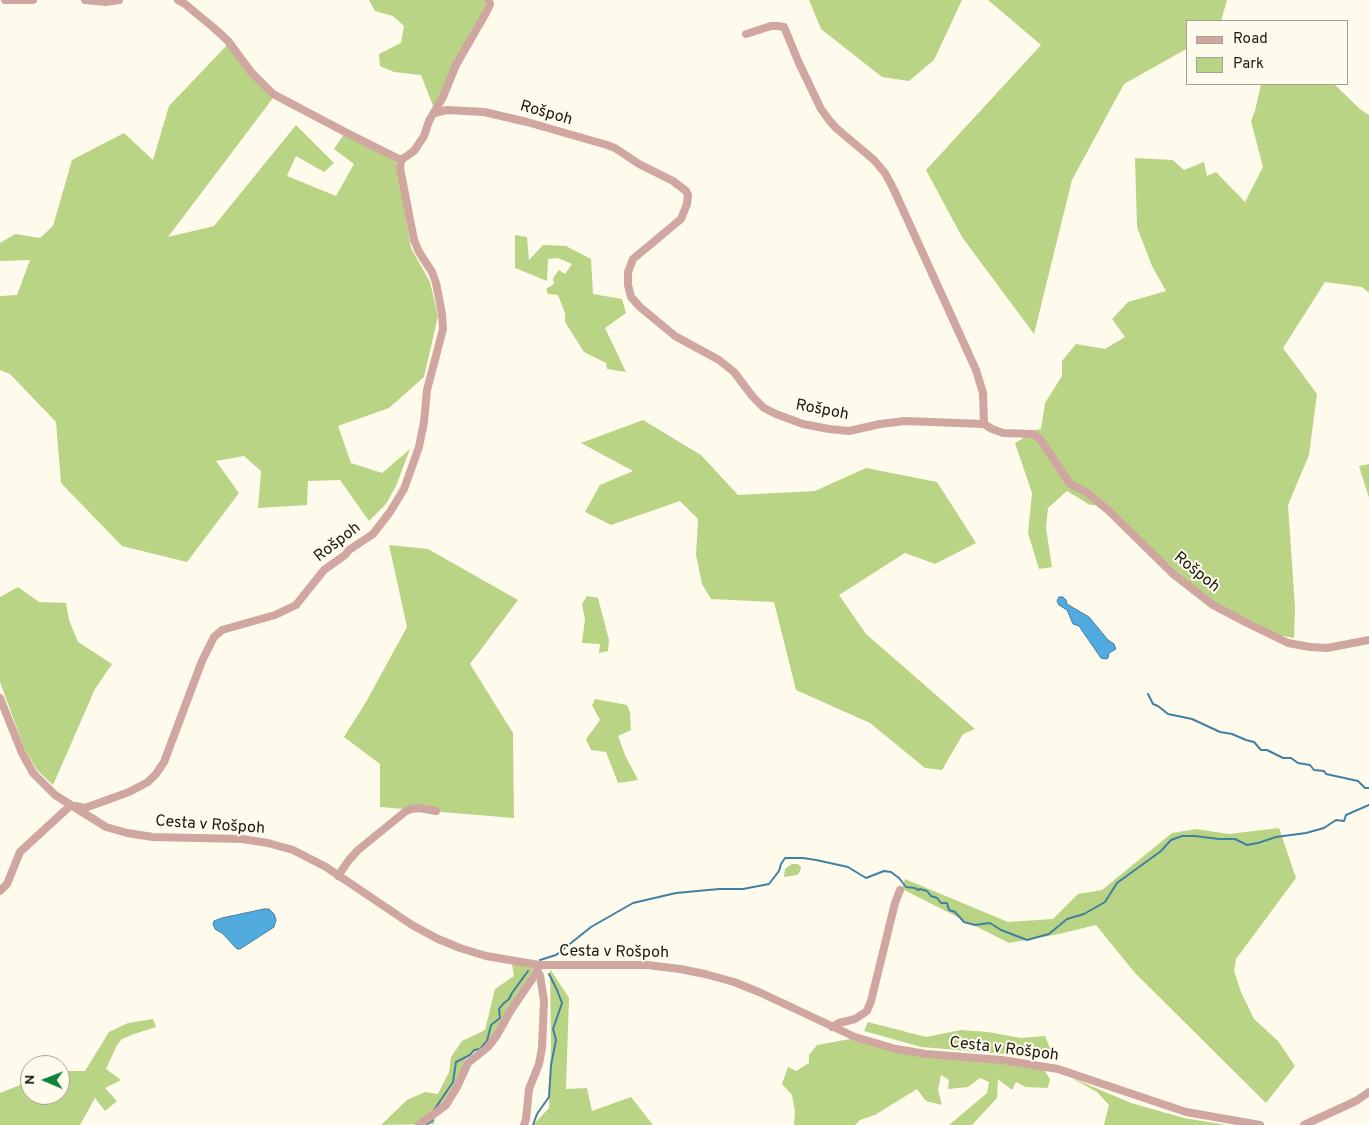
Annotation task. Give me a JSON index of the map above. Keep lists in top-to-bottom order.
{
  "streets": {
    "street": ["Rošpoh", "Cesta v Rošpoh"]
  },
  "crossings": [
    ["Rošpoh", "Cesta v Rošpoh"]
  ],
  "legend": ["Road", "Park"],
  "north": "left"
}
